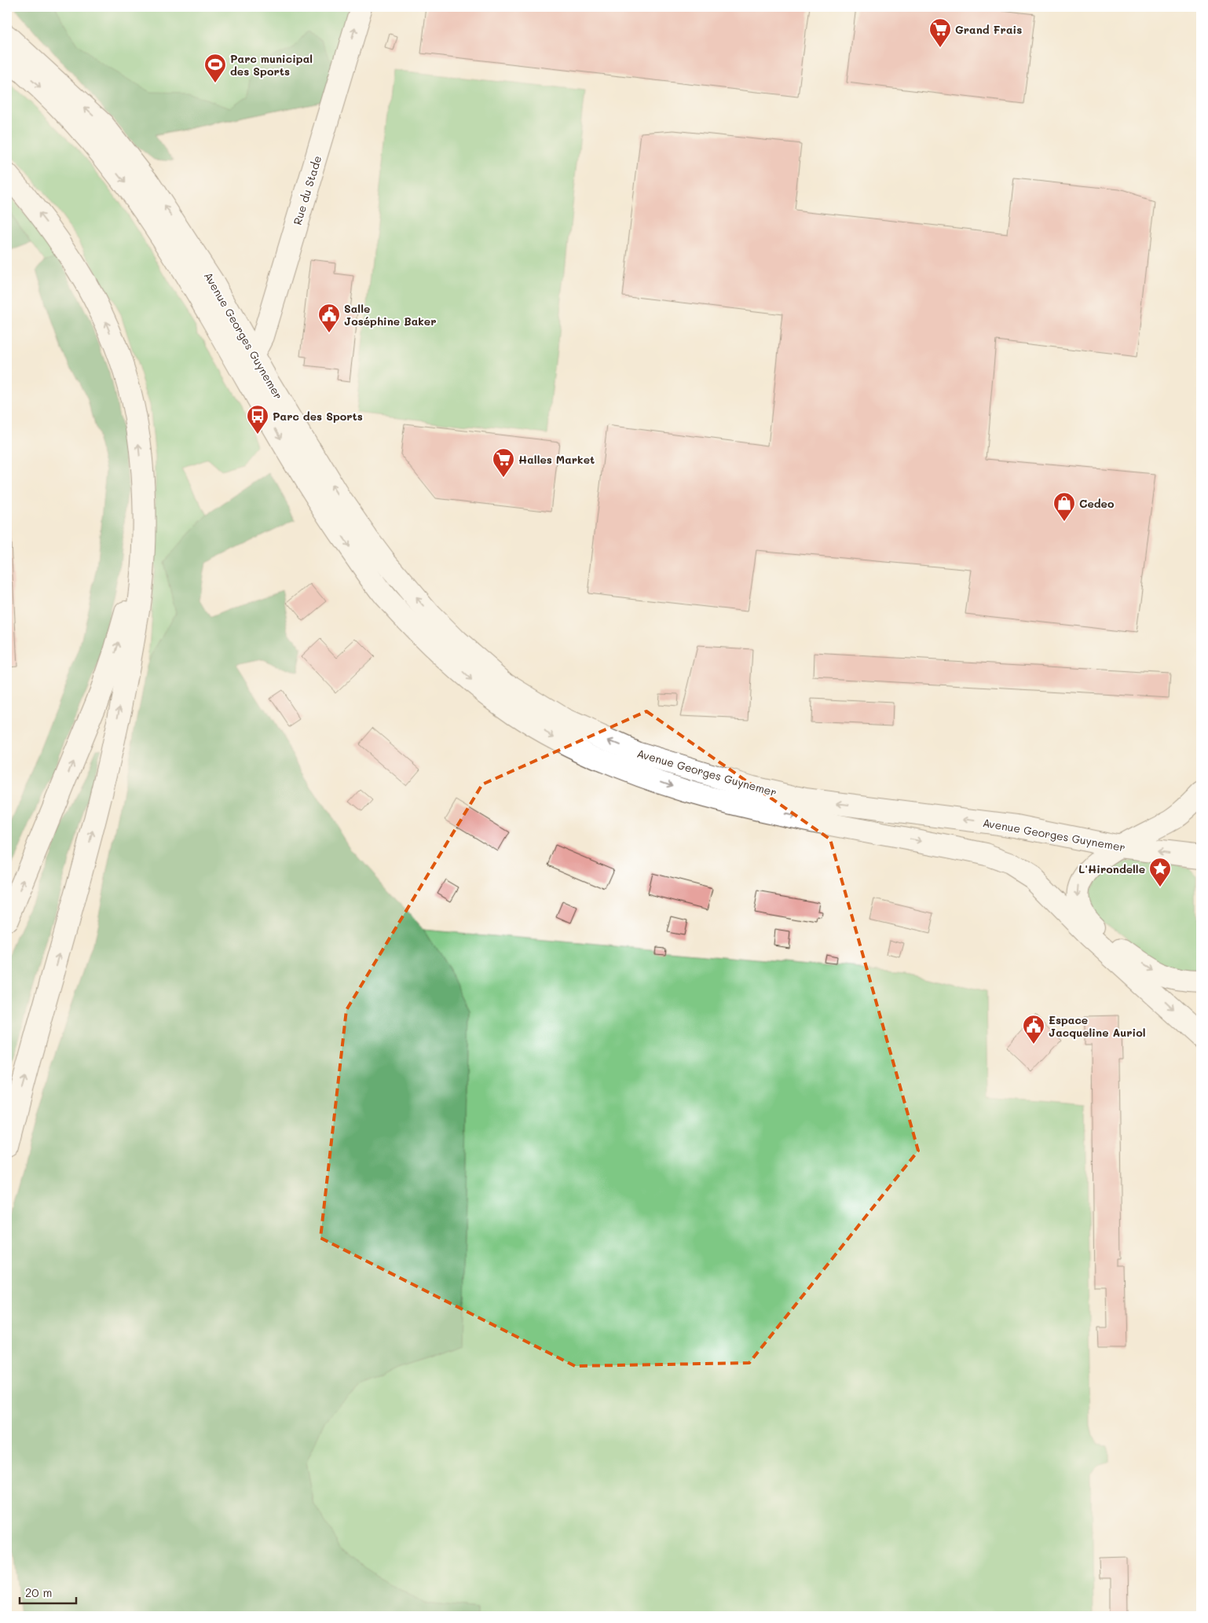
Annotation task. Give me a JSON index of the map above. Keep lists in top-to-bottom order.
{
  "streets": {
    "main road": ["Rue du Stade", "Avenue Georges Guynemer"]
  },
  "crossings": [
    ["Rue du Stade", "Avenue Georges Guynemer"]
  ],
  "one_way": ["Rue du Stade"],
  "places": {
    "supermarket": ["Grand Frais", "Halles Market"],
    "sports": ["Parc municipal des Sports"],
    "public building": ["Salle Joséphine Baker", "Espace Jacqueline Auriol"],
    "bus stop": ["Parc des Sports"],
    "shop": ["Cedeo"],
    "place": ["L'Hirondelle"]
  },
  "scale_bar": "20 m"
}
